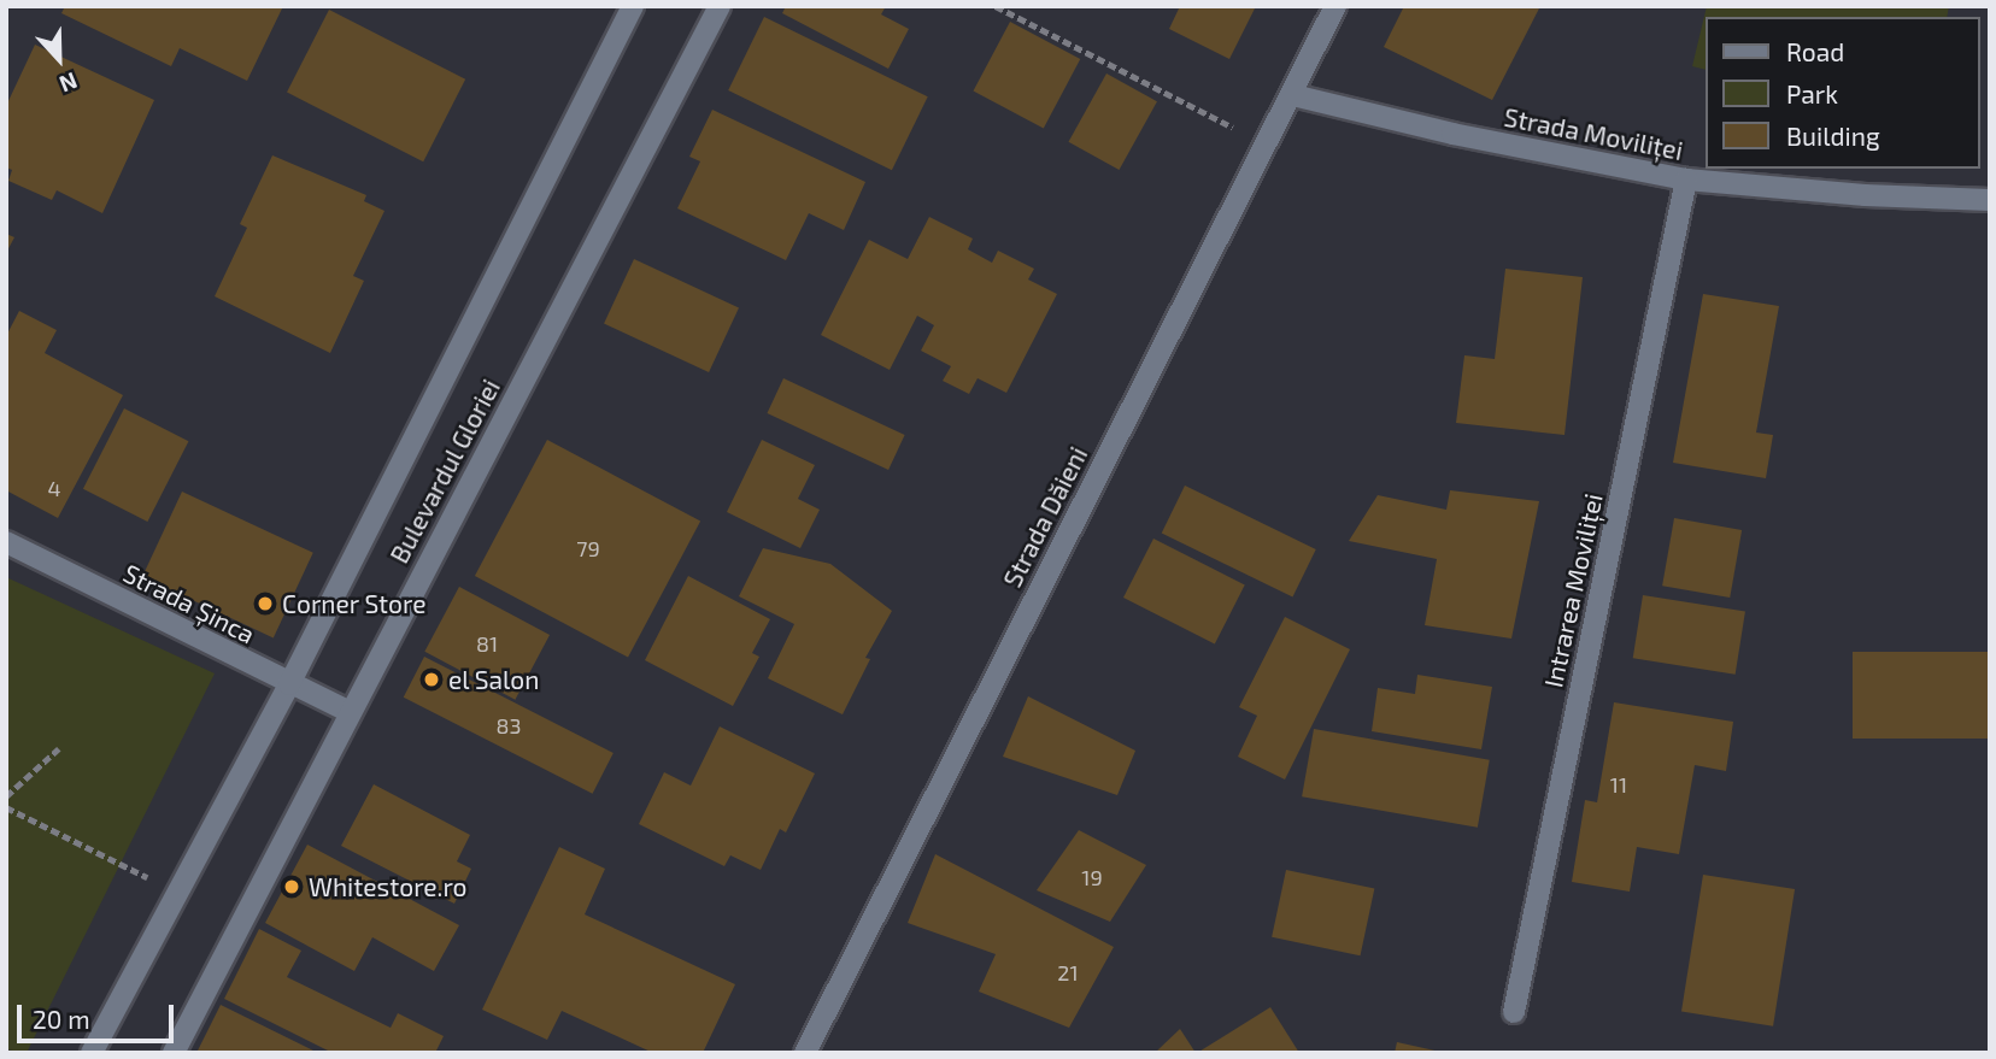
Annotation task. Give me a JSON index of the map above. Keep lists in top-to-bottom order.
{
  "streets": {
    "street": [
      "Strada Moviliței",
      "Bulevardul Gloriei",
      "Strada Dăieni",
      "Intrarea Moviliței",
      "Strada Șinca"
    ]
  },
  "crossings": [
    ["Strada Moviliței", "Strada Dăieni"],
    ["Strada Moviliței", "Intrarea Moviliței"],
    ["Bulevardul Gloriei", "Strada Șinca"]
  ],
  "places": ["Corner Store", "el Salon", "Whitestore.ro"],
  "house_numbers": [
    "4",
    "79",
    "81",
    "83",
    "11",
    "19",
    "21"
  ],
  "legend": ["Road", "Park", "Building"],
  "scale_bar": "20 m",
  "north": "bottom"
}
